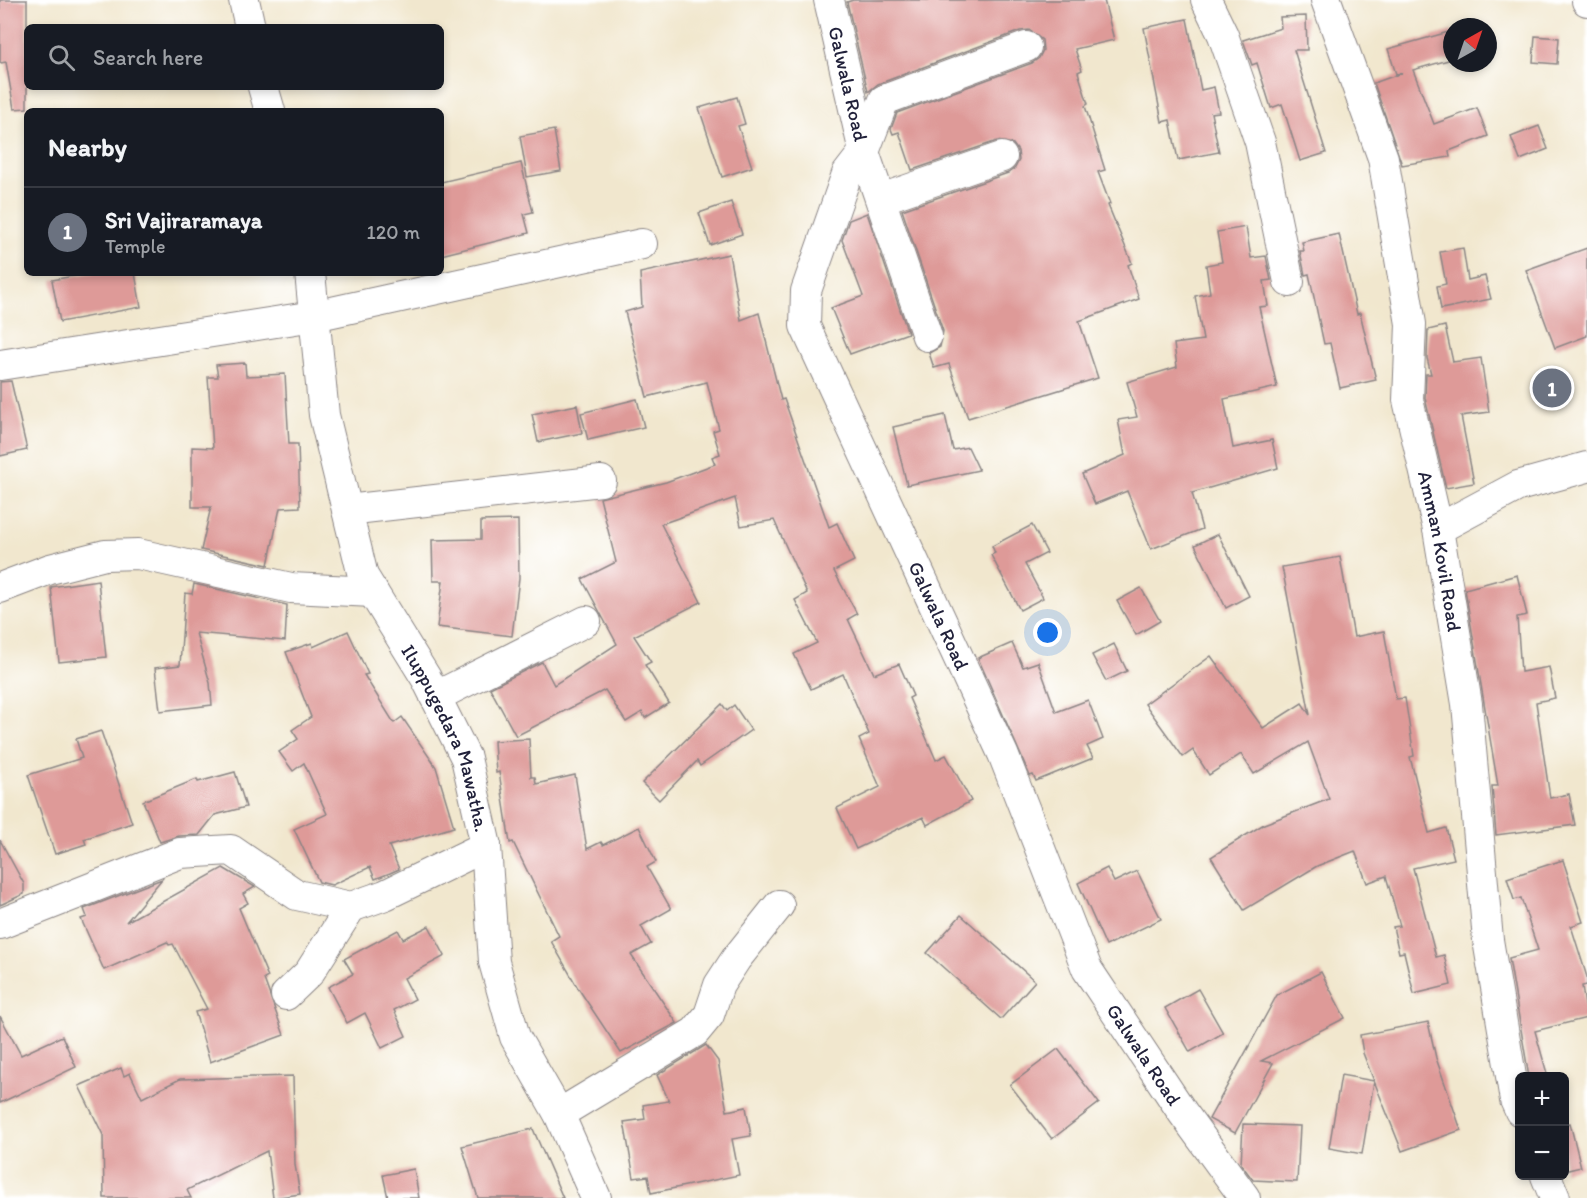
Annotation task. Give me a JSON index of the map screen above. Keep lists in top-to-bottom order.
{
  "streets": {
    "street": ["Galwala Road", "Amman Kovil Road", "Iluppugedara Mawatha."]
  },
  "north": "top right",
  "page": {
    "search": "Search here",
    "heading": "Nearby",
    "list": [
      {
        "mark": "1",
        "name": "Sri Vajiraramaya",
        "note": "Temple",
        "value": "120 m"
      }
    ],
    "pins": "1",
    "map_buttons": ["+", "−"]
  }
}
